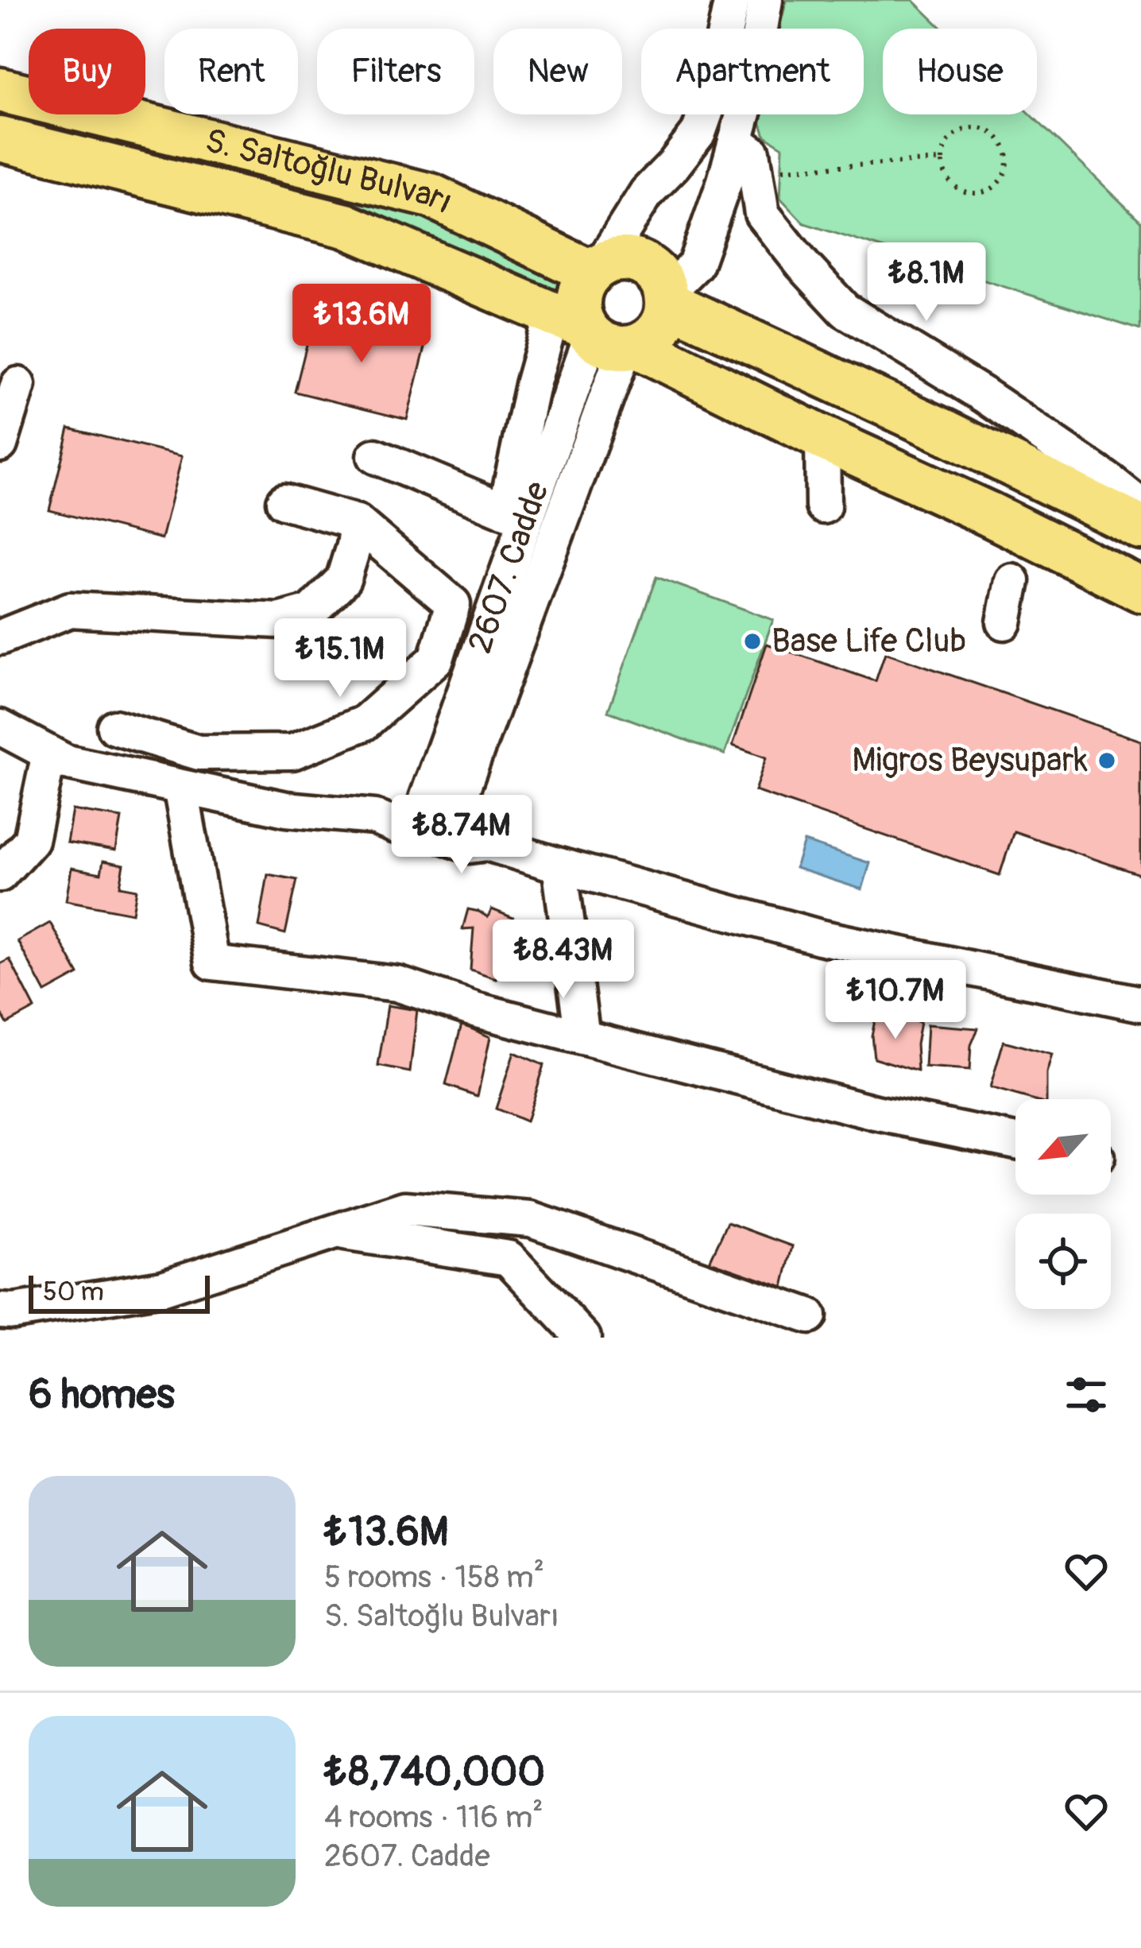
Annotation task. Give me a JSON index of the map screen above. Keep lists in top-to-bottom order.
{
  "streets": {
    "main road": ["S. Saltoğlu Bulvarı"],
    "street": ["2607. Cadde"]
  },
  "crossings": [
    ["S. Saltoğlu Bulvarı", "2607. Cadde"]
  ],
  "places": ["Base Life Club", "Migros Beysupark"],
  "scale_bar": "50 m",
  "north": "bottom left",
  "page": {
    "chip": [
      "Buy",
      "Rent",
      "Filters",
      "New",
      "Apartment",
      "House"
    ],
    "price": [
      "₺8.1M",
      "₺13.6M",
      "₺15.1M",
      "₺8.74M",
      "₺8.43M",
      "₺10.7M"
    ],
    "scale": "50 m",
    "heading": "6 homes",
    "list": [
      {
        "name": "₺13.6M",
        "note": "5 rooms · 158 m² · S. Saltoğlu Bulvarı"
      },
      {
        "name": "₺8,740,000",
        "note": "4 rooms · 116 m² · 2607. Cadde"
      }
    ]
  }
}
